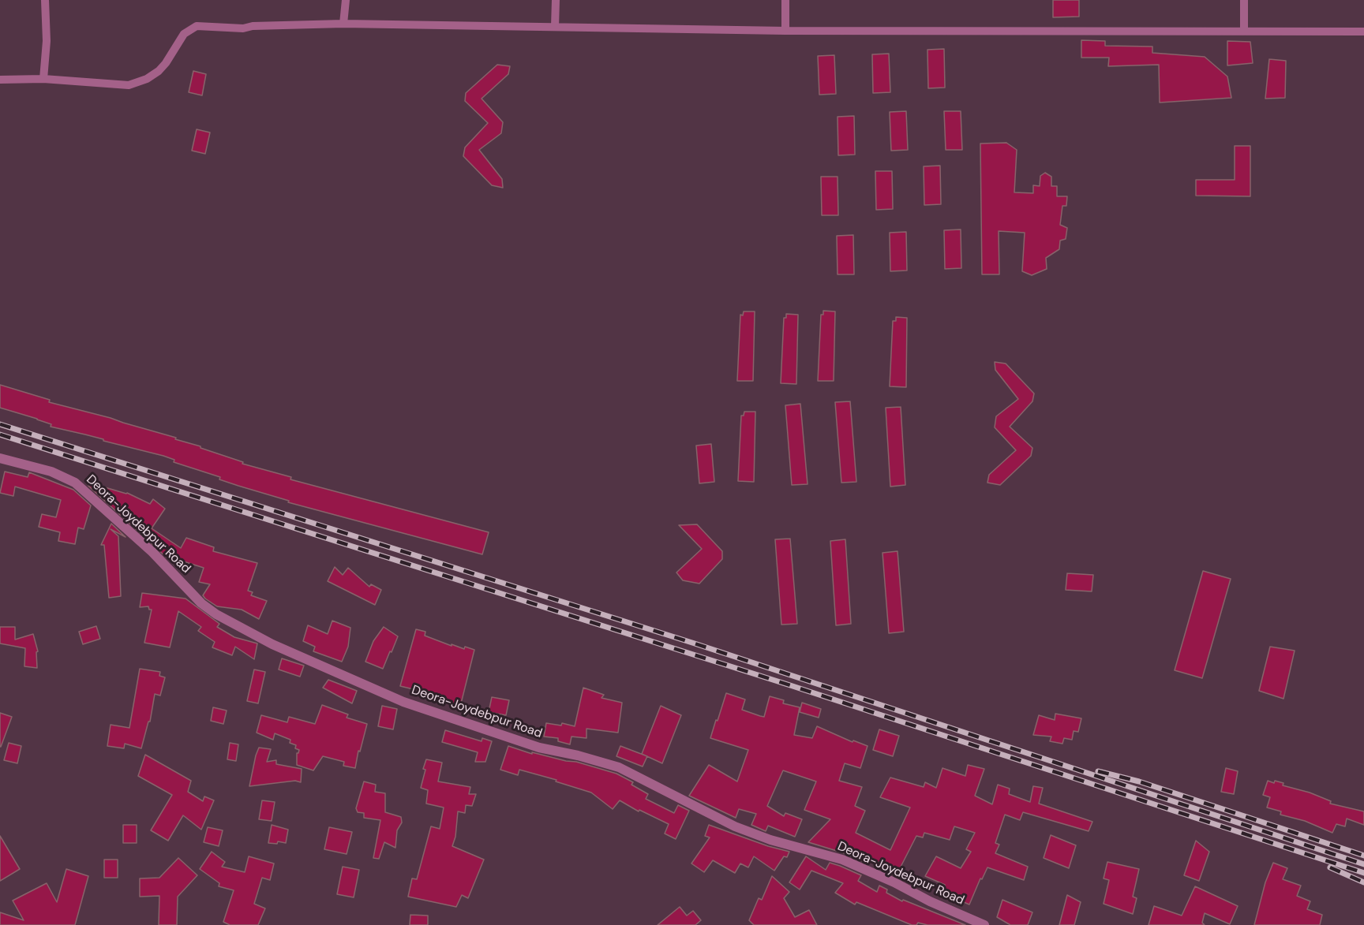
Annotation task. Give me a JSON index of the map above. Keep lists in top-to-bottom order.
{
  "streets": {
    "street": ["Deora-Joydebpur Road"]
  }
}
